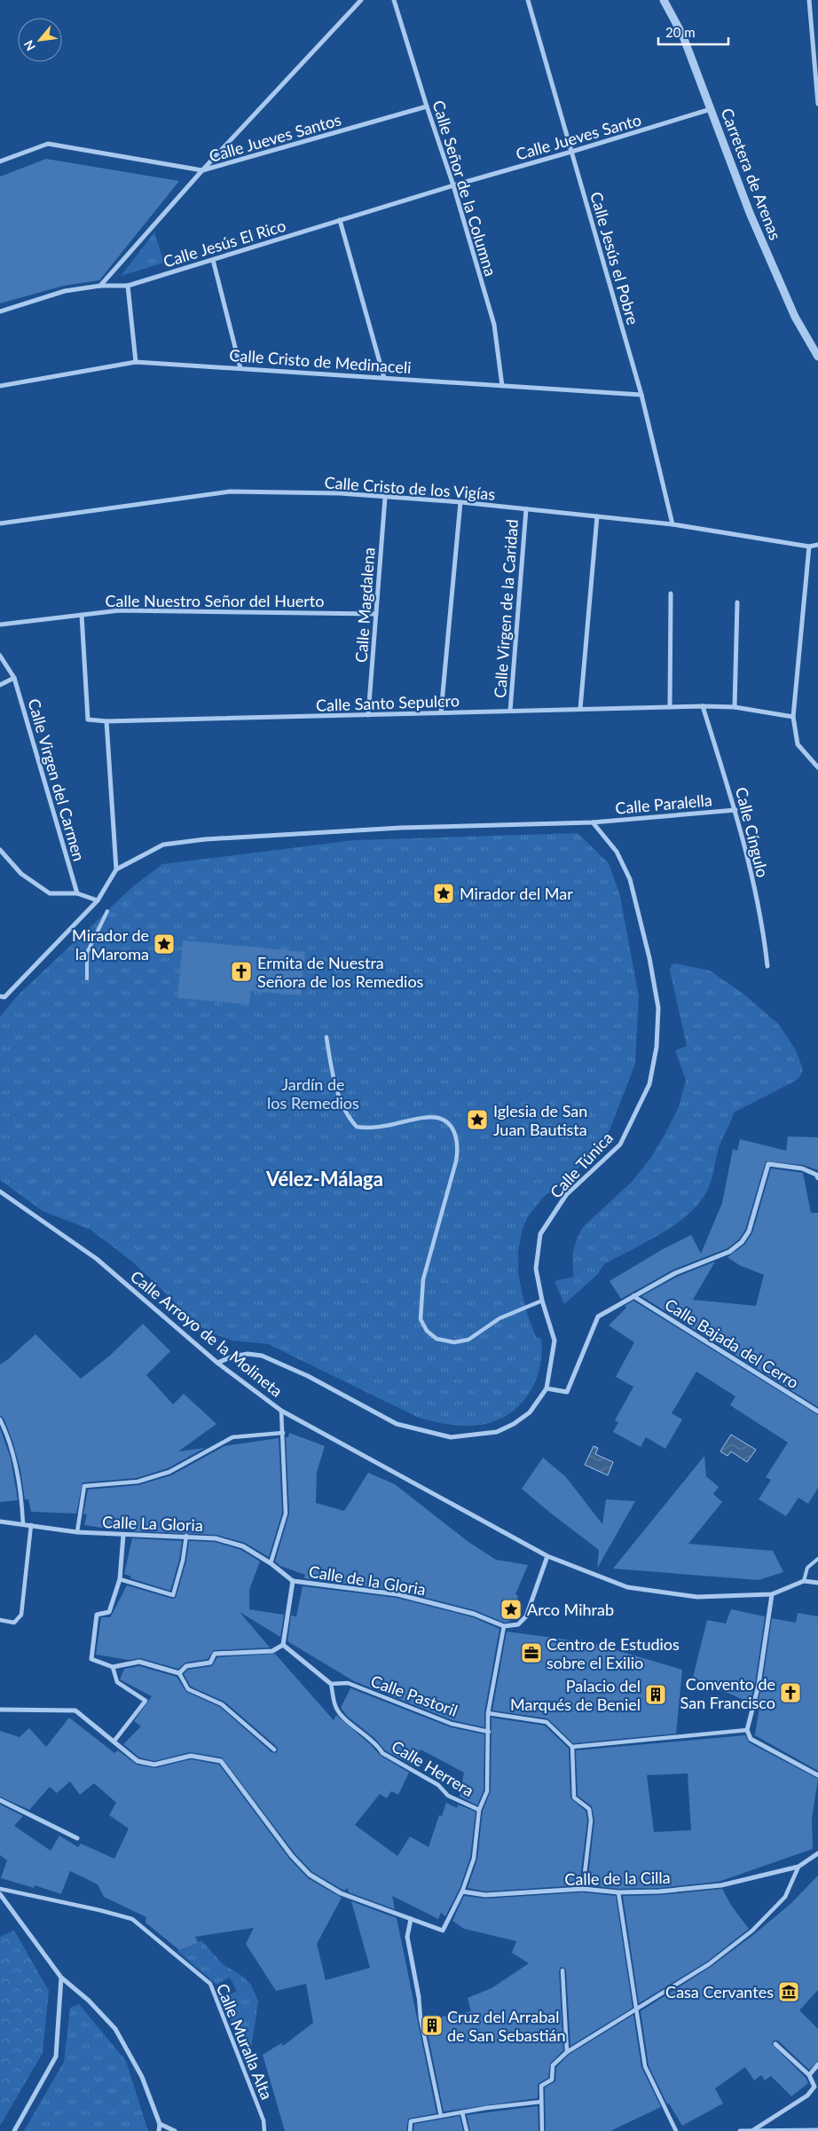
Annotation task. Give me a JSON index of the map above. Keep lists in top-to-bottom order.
{
  "streets": {
    "street": [
      "Calle Jueves Santo",
      "Calle Jueves Santos",
      "Carretera de Arenas",
      "Calle Señor de la Columna",
      "Calle Jesús El Rico",
      "Calle Jesús el Pobre",
      "Calle Cristo de Medinaceli",
      "Calle Cristo de los Vigías",
      "Calle Nuestro Señor del Huerto",
      "Calle Magdalena",
      "Calle Virgen de la Caridad",
      "Calle Santo Sepulcro",
      "Calle Virgen del Carmen",
      "Calle Paralella",
      "Calle Cíngulo",
      "Calle Túnica",
      "Calle Arroyo de la Molineta",
      "Calle Bajada del Cerro",
      "Calle La Gloria",
      "Calle de la Gloria",
      "Calle Pastoril",
      "Calle Herrera",
      "Calle de la Cilla",
      "Calle Muralla Alta"
    ]
  },
  "crossings": [
    ["Calle Jueves Santo", "Carretera de Arenas"],
    ["Calle Jueves Santo", "Calle Señor de la Columna"],
    ["Calle Jueves Santo", "Calle Jesús El Rico"],
    ["Calle Jueves Santo", "Calle Jesús el Pobre"],
    ["Calle Jueves Santos", "Calle Señor de la Columna"],
    ["Calle Señor de la Columna", "Calle Jesús El Rico"],
    ["Calle Señor de la Columna", "Calle Cristo de Medinaceli"],
    ["Calle Jesús el Pobre", "Calle Cristo de Medinaceli"],
    ["Calle Jesús el Pobre", "Calle Cristo de los Vigías"],
    ["Calle Cristo de los Vigías", "Calle Magdalena"],
    ["Calle Cristo de los Vigías", "Calle Virgen de la Caridad"],
    ["Calle Nuestro Señor del Huerto", "Calle Magdalena"],
    ["Calle Nuestro Señor del Huerto", "Calle Santo Sepulcro"],
    ["Calle Magdalena", "Calle Santo Sepulcro"],
    ["Calle Virgen de la Caridad", "Calle Santo Sepulcro"],
    ["Calle Santo Sepulcro", "Calle Cíngulo"],
    ["Calle Paralella", "Calle Cíngulo"],
    ["Calle Paralella", "Calle Túnica"],
    ["Calle La Gloria", "Calle de la Gloria"],
    ["Calle Pastoril", "Calle Herrera"]
  ],
  "districts": ["Vélez-Málaga"],
  "parks": ["Jardín de los Remedios"],
  "places": {
    "place": [
      "Mirador del Mar",
      "Mirador de la Maroma",
      "Iglesia de San Juan Bautista",
      "Arco Mihrab"
    ],
    "church": ["Ermita de Nuestra Señora de los Remedios", "Convento de San Francisco"],
    "office": ["Centro de Estudios sobre el Exilio"],
    "building": ["Palacio del Marqués de Beniel", "Cruz del Arrabal de San Sebastián"],
    "museum": ["Casa Cervantes"]
  },
  "scale_bar": "20 m",
  "north": "bottom left"
}
